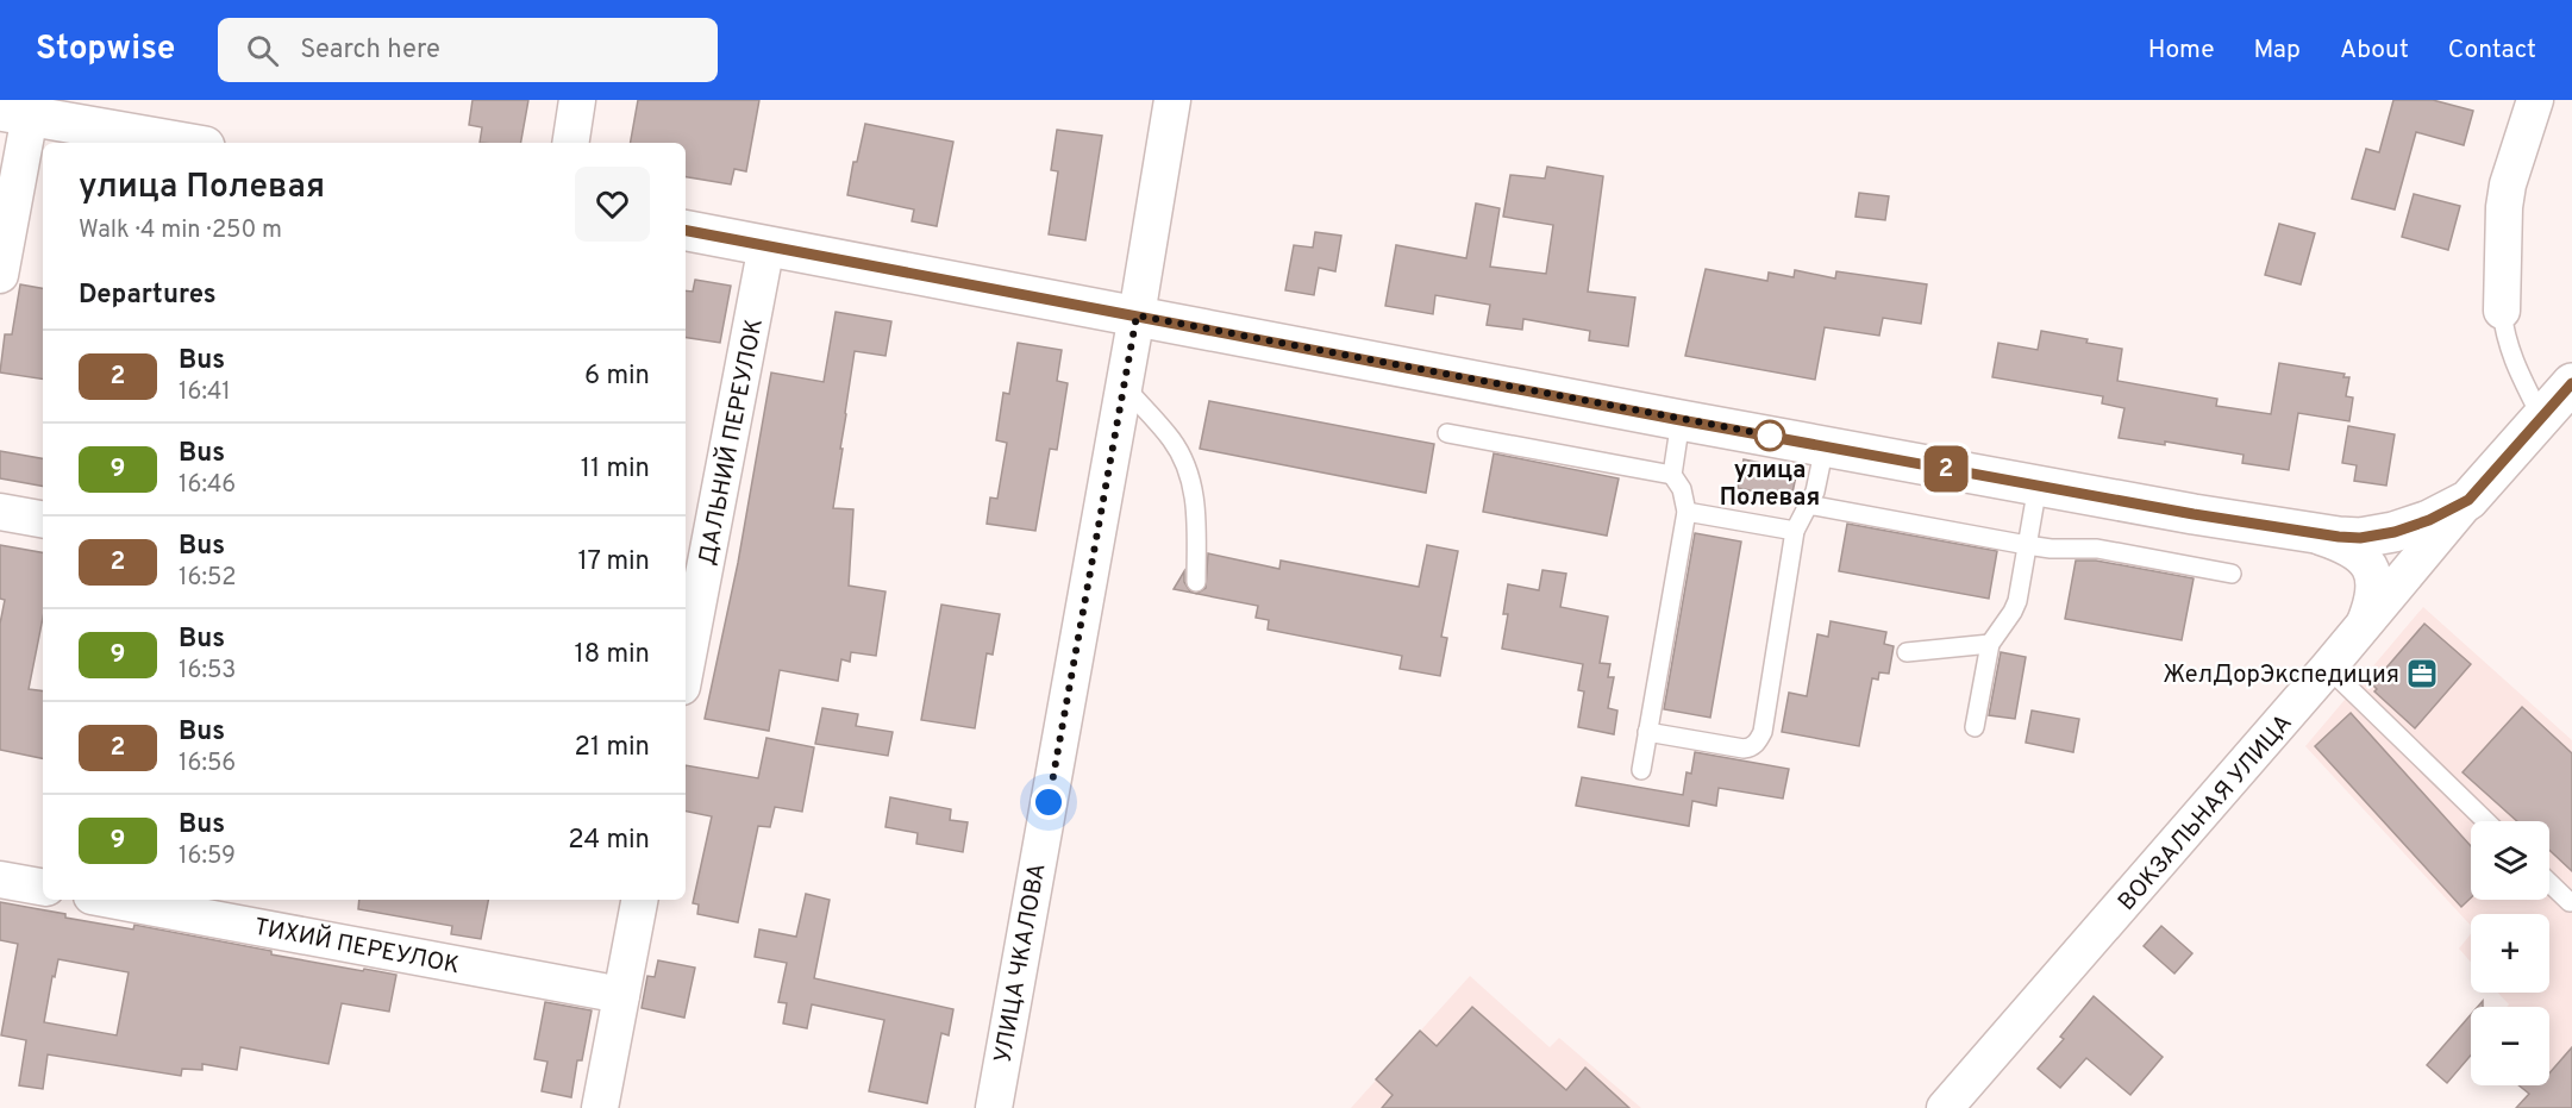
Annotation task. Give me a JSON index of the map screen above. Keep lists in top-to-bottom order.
{
  "streets": {
    "main road": ["ВОКЗАЛЬНАЯ УЛИЦА"],
    "street": ["ДАЛЬНИЙ ПЕРЕУЛОК", "ТИХИЙ ПЕРЕУЛОК", "УЛИЦА ЧКАЛОВА"]
  },
  "places": {
    "other": ["улица Полевая"],
    "office": ["ЖелДорЭкспедиция"]
  },
  "lines": ["bus line 2"],
  "page": {
    "header": "Stopwise",
    "search": "Search here",
    "nav": [
      "Home",
      "Map",
      "About",
      "Contact"
    ],
    "on_map": "2",
    "heading": [
      ["улица Полевая", "Walk · 4 min · 250 m"],
      "Departures"
    ],
    "list": [
      {
        "mark": "2",
        "name": "Bus",
        "note": "16:41",
        "value": "6 min"
      },
      {
        "mark": "9",
        "name": "Bus",
        "note": "16:46",
        "value": "11 min"
      },
      {
        "mark": "2",
        "name": "Bus",
        "note": "16:52",
        "value": "17 min"
      },
      {
        "mark": "9",
        "name": "Bus",
        "note": "16:53",
        "value": "18 min"
      },
      {
        "mark": "2",
        "name": "Bus",
        "note": "16:56",
        "value": "21 min"
      },
      {
        "mark": "9",
        "name": "Bus",
        "note": "16:59",
        "value": "24 min"
      }
    ],
    "map_buttons": ["+", "−"]
  }
}
